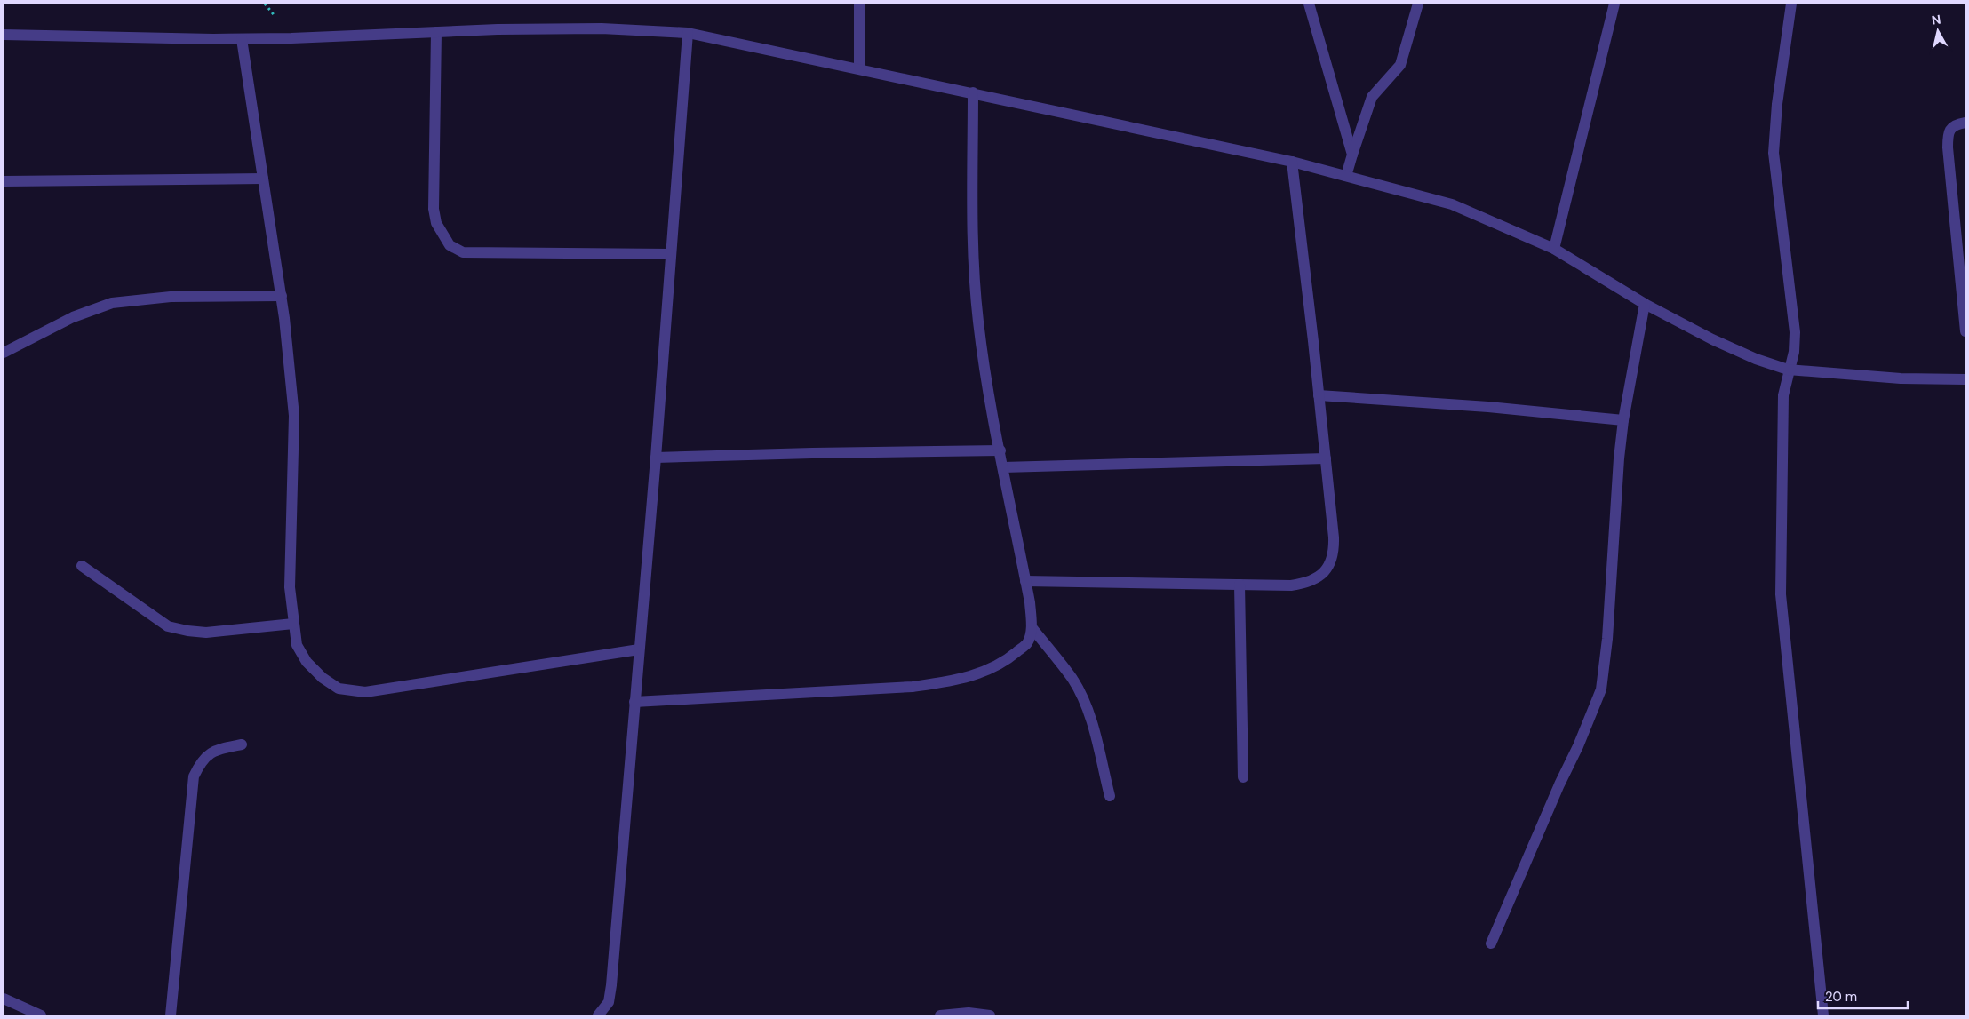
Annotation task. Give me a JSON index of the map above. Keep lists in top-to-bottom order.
{
  "scale_bar": "20 m",
  "north": "top"
}
